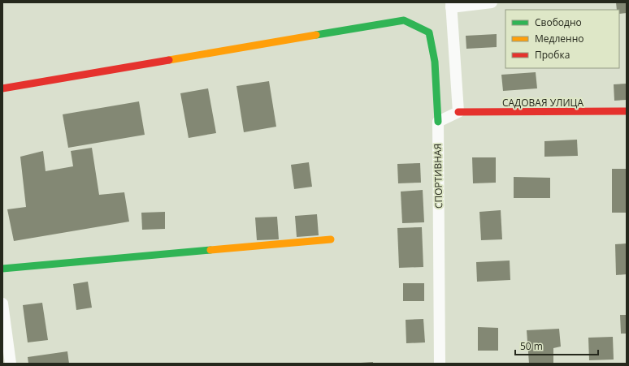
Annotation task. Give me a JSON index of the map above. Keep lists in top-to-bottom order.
{
  "streets": {
    "street": ["САДОВАЯ УЛИЦА", "СПОРТИВНАЯ"]
  },
  "legend": ["Свободно", "Медленно", "Пробка"],
  "scale_bar": "50 m"
}
